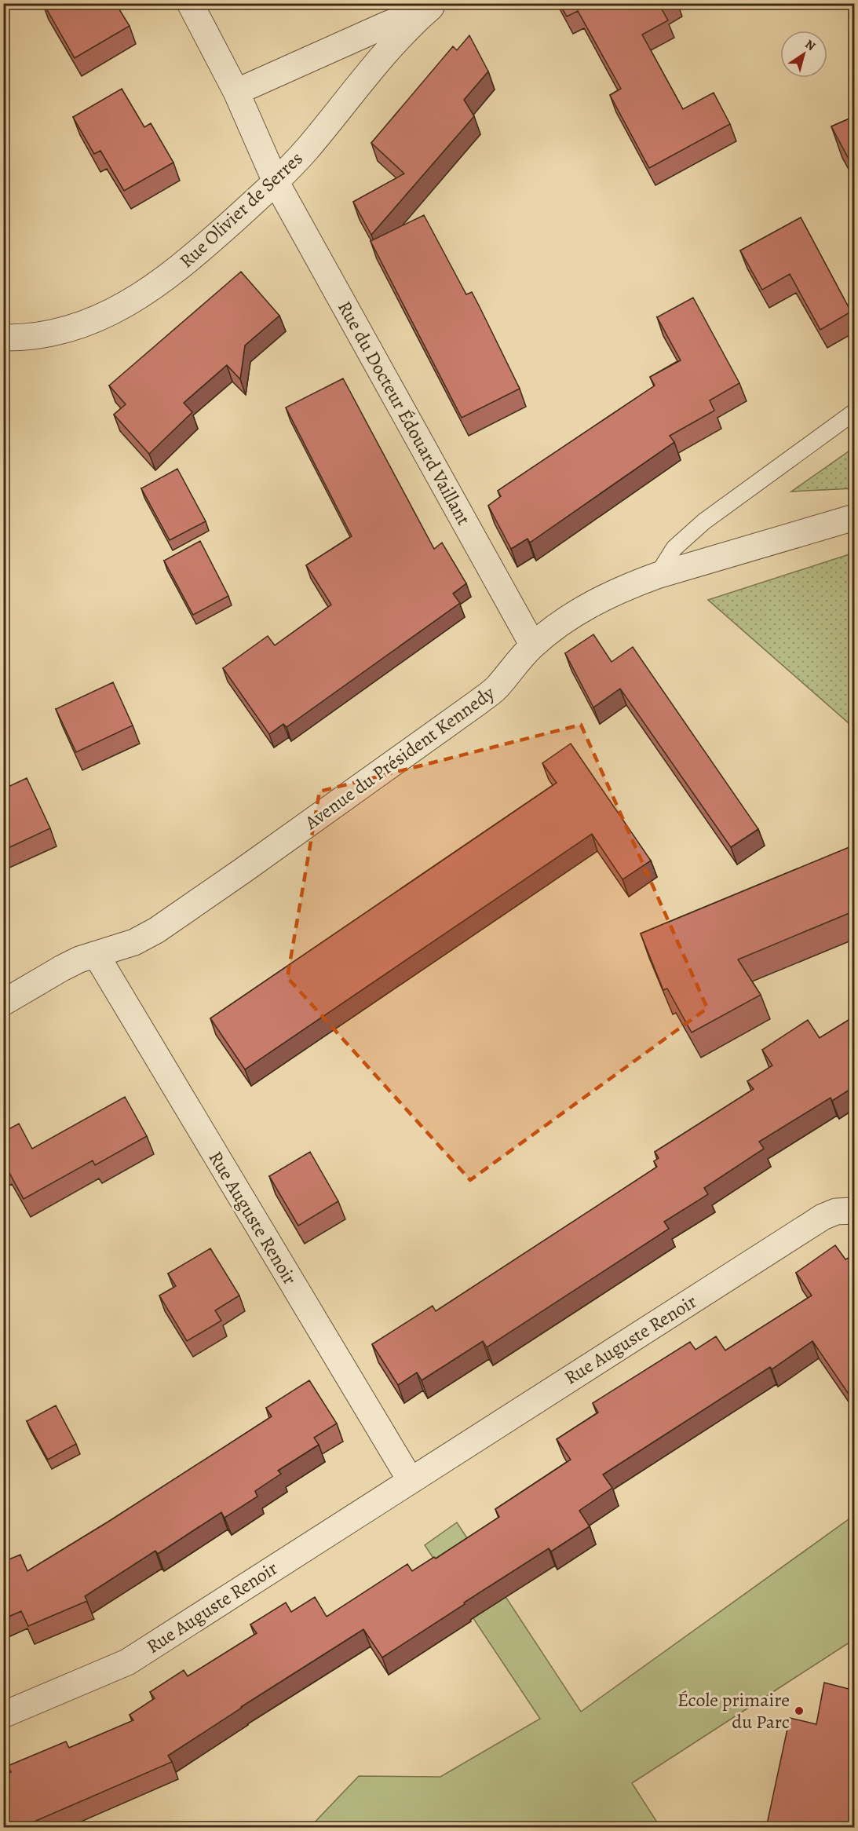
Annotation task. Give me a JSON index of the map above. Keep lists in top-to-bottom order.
{
  "streets": {
    "street": [
      "Rue Olivier de Serres",
      "Rue du Docteur Édouard Vaillant",
      "Avenue du Président Kennedy",
      "Rue Auguste Renoir"
    ]
  },
  "crossings": [
    ["Rue Olivier de Serres", "Rue du Docteur Édouard Vaillant"],
    ["Rue du Docteur Édouard Vaillant", "Avenue du Président Kennedy"],
    ["Avenue du Président Kennedy", "Rue Auguste Renoir"]
  ],
  "places": ["École primaire du Parc"],
  "north": "top right"
}
